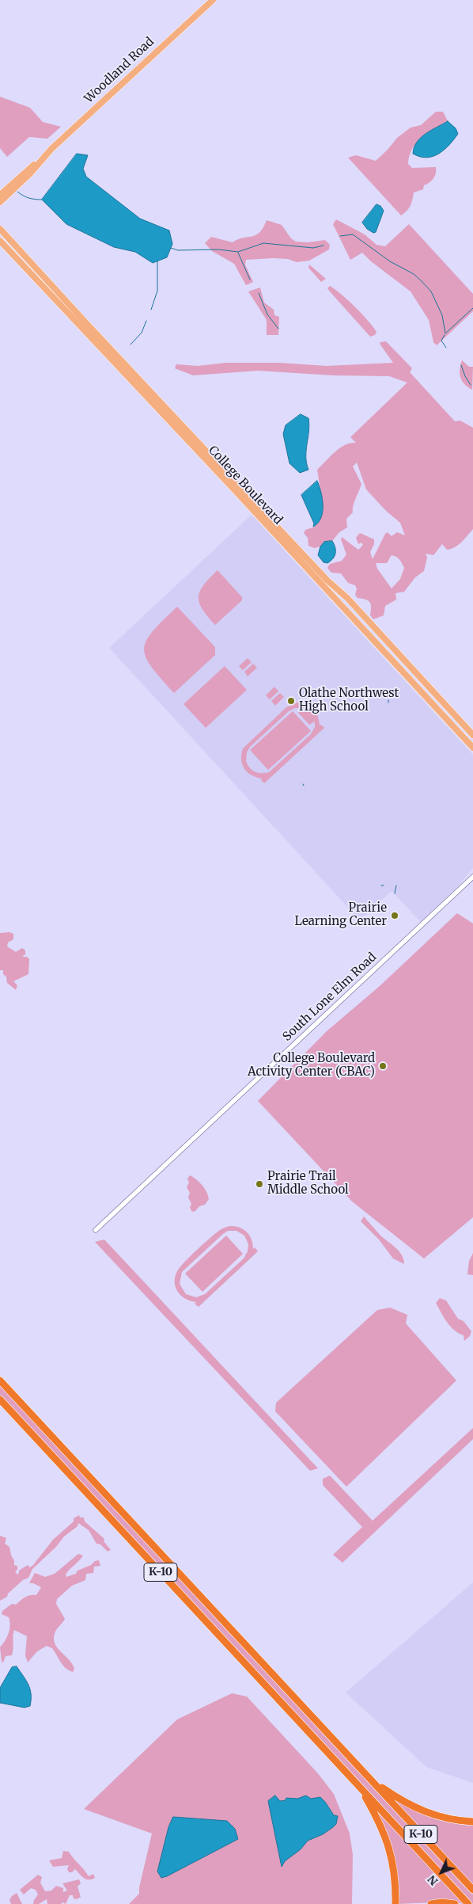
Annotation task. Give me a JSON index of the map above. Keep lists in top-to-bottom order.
{
  "streets": {
    "highway": ["K-10"],
    "main road": ["Woodland Road", "College Boulevard"],
    "street": ["South Lone Elm Road"]
  },
  "places": [
    "Olathe Northwest High School",
    "Prairie Learning Center",
    "College Boulevard Activity Center (CBAC)",
    "Prairie Trail Middle School"
  ],
  "north": "bottom left"
}
